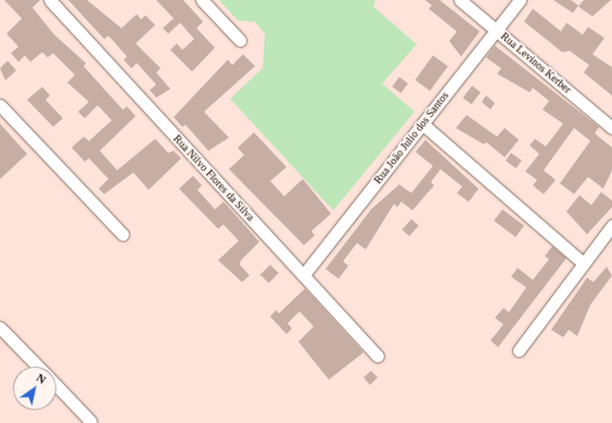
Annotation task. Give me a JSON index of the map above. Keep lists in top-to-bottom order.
{
  "streets": {
    "street": ["Rua Levinos Kerber", "Rua João Julio dos Santos", "Rua Nilvo Flores da Silva"]
  },
  "crossings": [
    ["Rua Levinos Kerber", "Rua João Julio dos Santos"],
    ["Rua João Julio dos Santos", "Rua Nilvo Flores da Silva"]
  ],
  "north": "top right"
}
